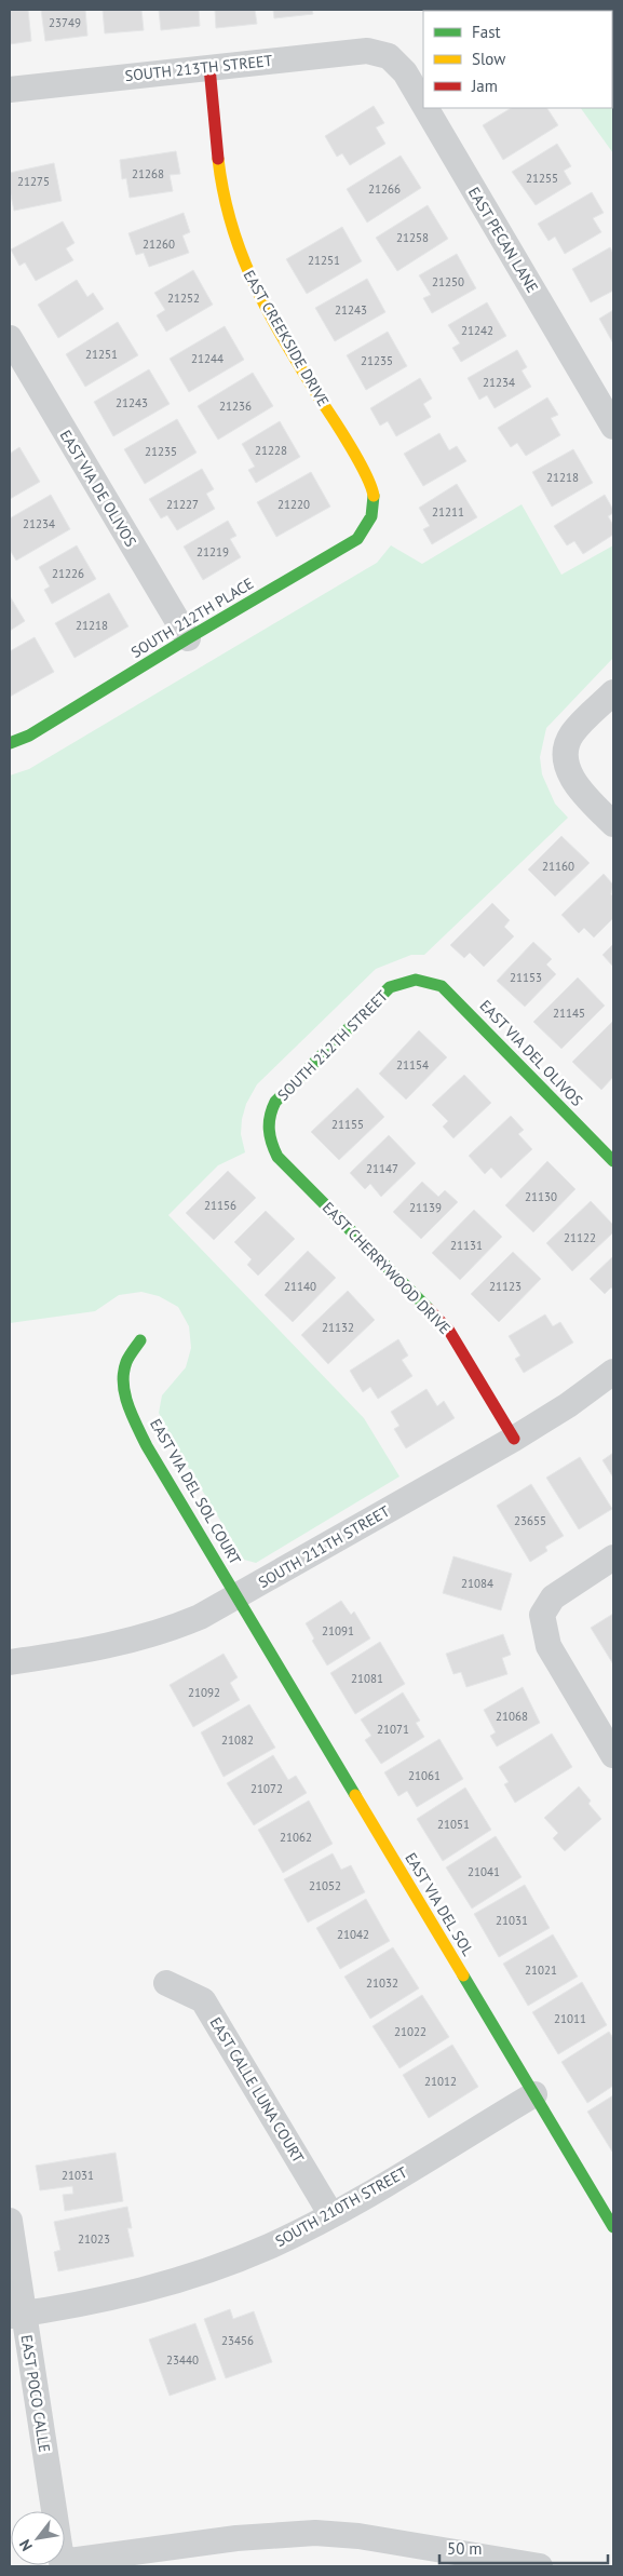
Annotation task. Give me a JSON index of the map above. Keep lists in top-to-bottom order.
{
  "streets": {
    "street": [
      "SOUTH 213TH STREET",
      "EAST PECAN LANE",
      "EAST CREEKSIDE DRIVE",
      "EAST VIA DE OLIVOS",
      "SOUTH 212TH PLACE",
      "SOUTH 212TH STREET",
      "EAST VIA DEL OLIVOS",
      "EAST CHERRYWOOD DRIVE",
      "EAST VIA DEL SOL COURT",
      "SOUTH 211TH STREET",
      "EAST VIA DEL SOL",
      "EAST CALLE LUNA COURT",
      "SOUTH 210TH STREET",
      "EAST POCO CALLE"
    ]
  },
  "crossings": [
    ["SOUTH 213TH STREET", "EAST PECAN LANE"],
    ["SOUTH 213TH STREET", "EAST CREEKSIDE DRIVE"],
    ["EAST CREEKSIDE DRIVE", "SOUTH 212TH PLACE"],
    ["EAST VIA DE OLIVOS", "SOUTH 212TH PLACE"],
    ["SOUTH 212TH STREET", "EAST VIA DEL OLIVOS"],
    ["SOUTH 212TH STREET", "EAST CHERRYWOOD DRIVE"],
    ["EAST CHERRYWOOD DRIVE", "SOUTH 211TH STREET"],
    ["EAST VIA DEL SOL COURT", "SOUTH 211TH STREET"],
    ["EAST VIA DEL SOL COURT", "EAST VIA DEL SOL"],
    ["SOUTH 211TH STREET", "EAST VIA DEL SOL"],
    ["EAST VIA DEL SOL", "SOUTH 210TH STREET"],
    ["EAST CALLE LUNA COURT", "SOUTH 210TH STREET"],
    ["SOUTH 210TH STREET", "EAST POCO CALLE"]
  ],
  "house_numbers": [
    "23749",
    "21268",
    "21255",
    "21275",
    "21266",
    "21258",
    "21260",
    "21251",
    "21250",
    "21252",
    "21243",
    "21242",
    "21251",
    "21244",
    "21235",
    "21234",
    "21243",
    "21236",
    "21228",
    "21235",
    "21218",
    "21227",
    "21220",
    "21211",
    "21234",
    "21219",
    "21226",
    "21218",
    "21160",
    "21153",
    "21145",
    "21154",
    "21155",
    "21147",
    "21130",
    "21156",
    "21139",
    "21122",
    "21131",
    "21140",
    "21123",
    "21132",
    "23655",
    "21084",
    "21091",
    "21081",
    "21092",
    "21068",
    "21071",
    "21082",
    "21061",
    "21072",
    "21051",
    "21062",
    "21041",
    "21052",
    "21031",
    "21042",
    "21021",
    "21032",
    "21011",
    "21022",
    "21012",
    "21031",
    "21023",
    "23456",
    "23440"
  ],
  "legend": ["Fast", "Slow", "Jam"],
  "scale_bar": "50 m",
  "north": "bottom left"
}
